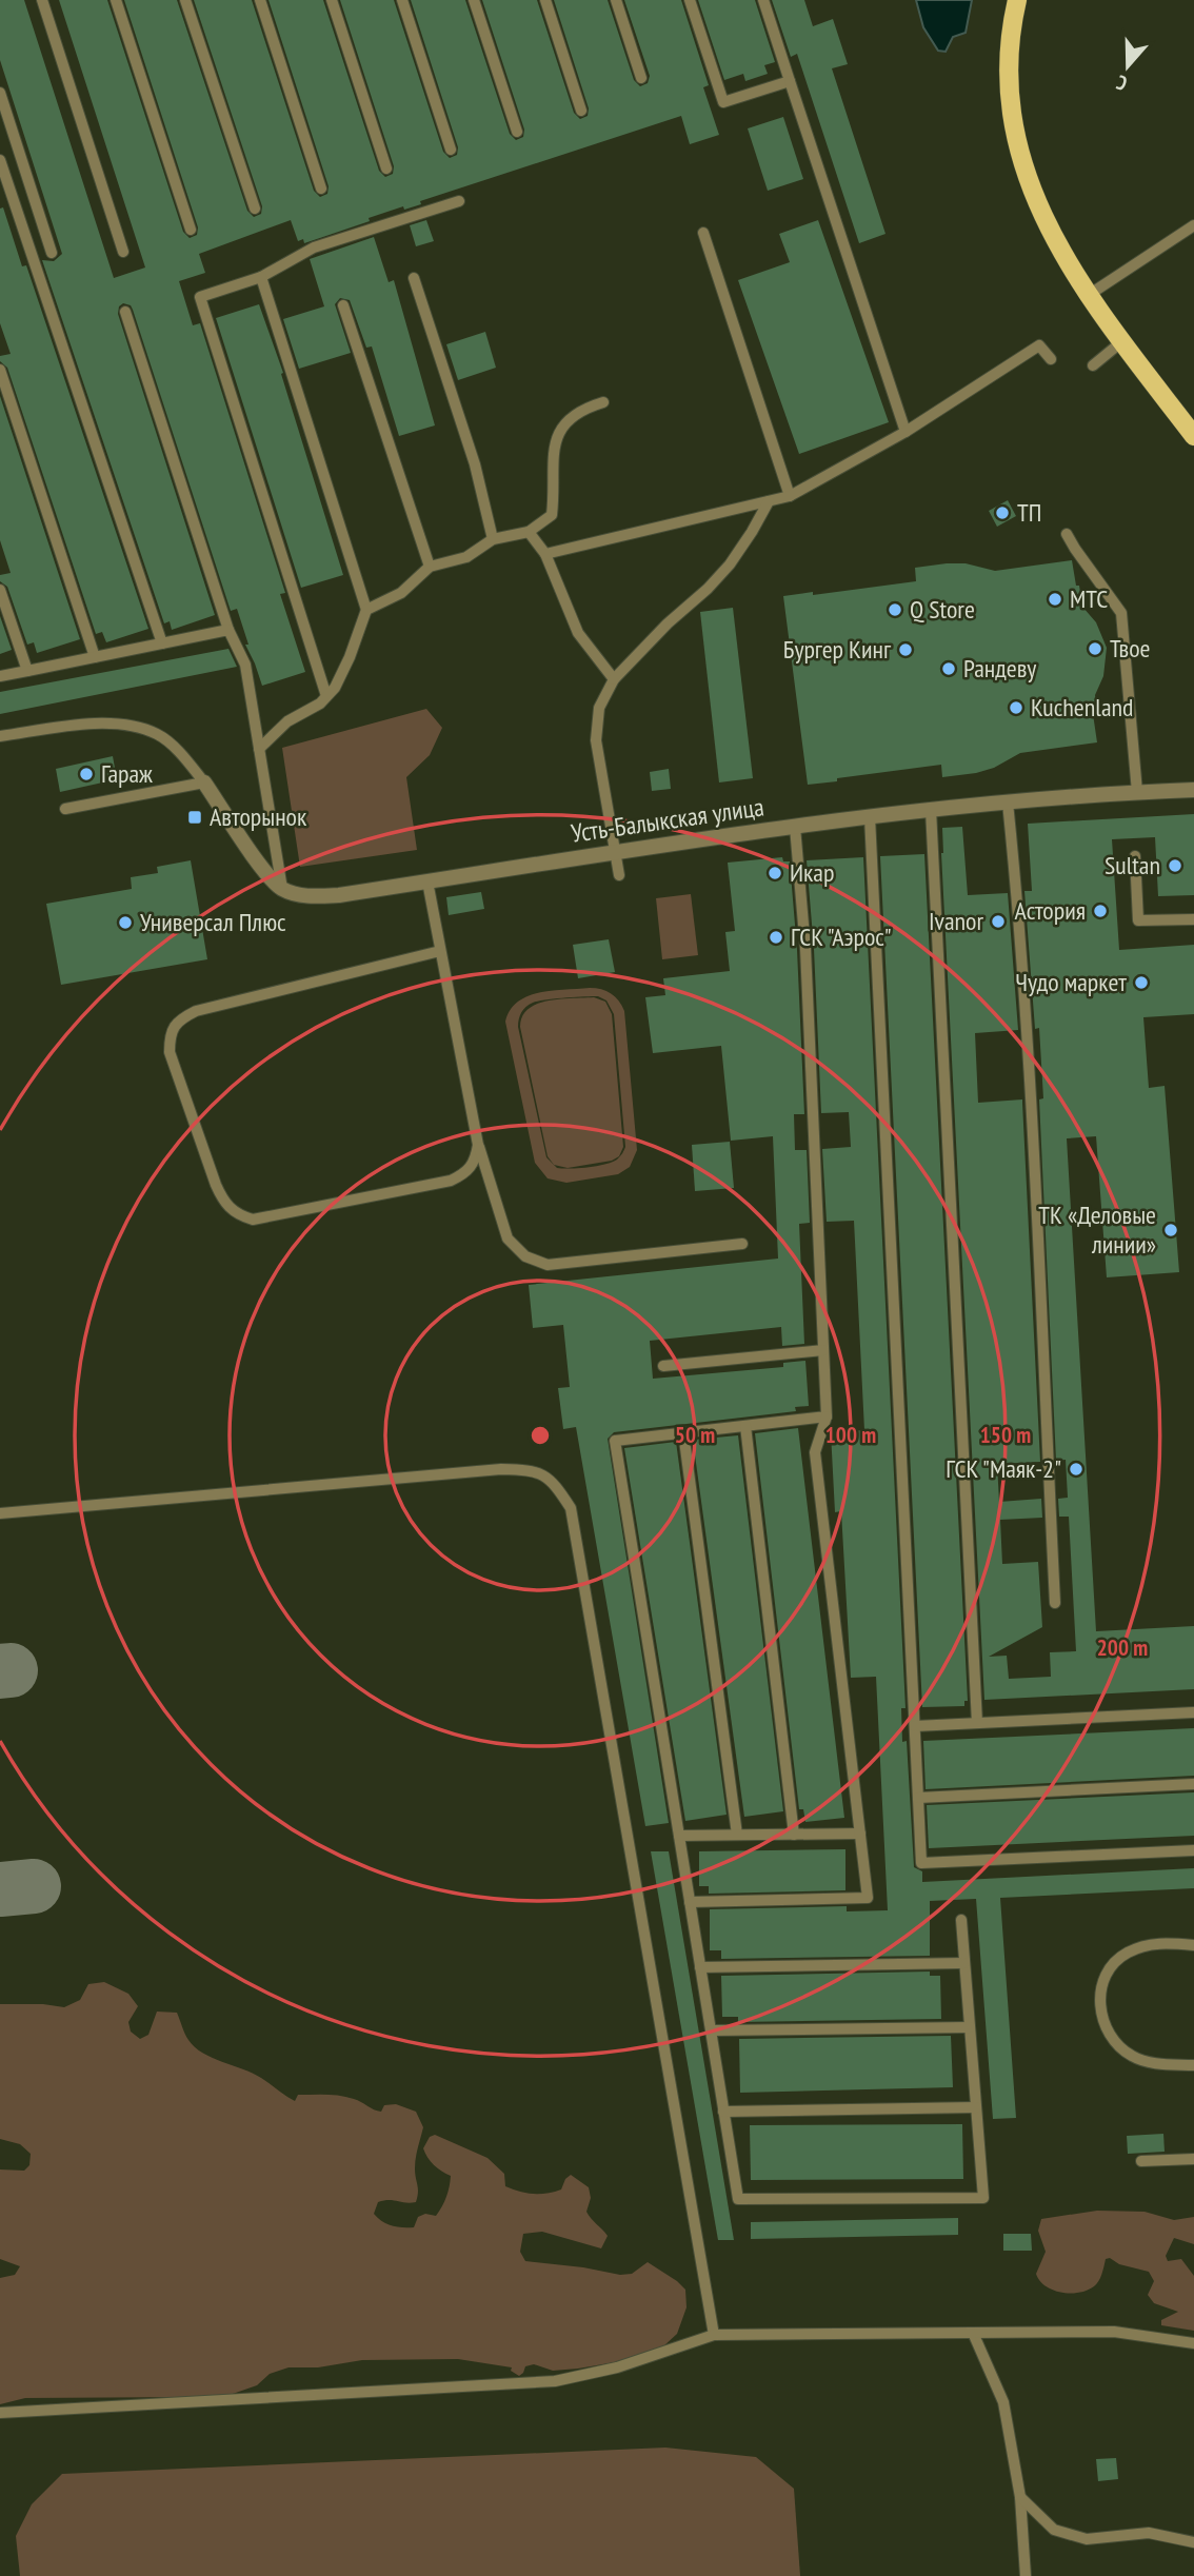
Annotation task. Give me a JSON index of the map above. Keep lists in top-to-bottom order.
{
  "streets": {
    "street": ["Усть-Балыкская улица"]
  },
  "places": {
    "other": [
      "ТП",
      "МТС",
      "Q Store",
      "Твое",
      "Бургер Кинг",
      "Рандеву",
      "Kuchenland",
      "Гараж",
      "Sultan",
      "Икар",
      "Астория",
      "Ivanor",
      "Универсал Плюс",
      "ГСК \"Аэрос\"",
      "Чудо маркет",
      "ТК «Деловые линии»",
      "ГСК \"Маяк-2\""
    ],
    "transit": ["Авторынок"]
  },
  "north": "bottom",
  "rings": [
    "50 m",
    "100 m",
    "150 m",
    "200 m"
  ]
}
